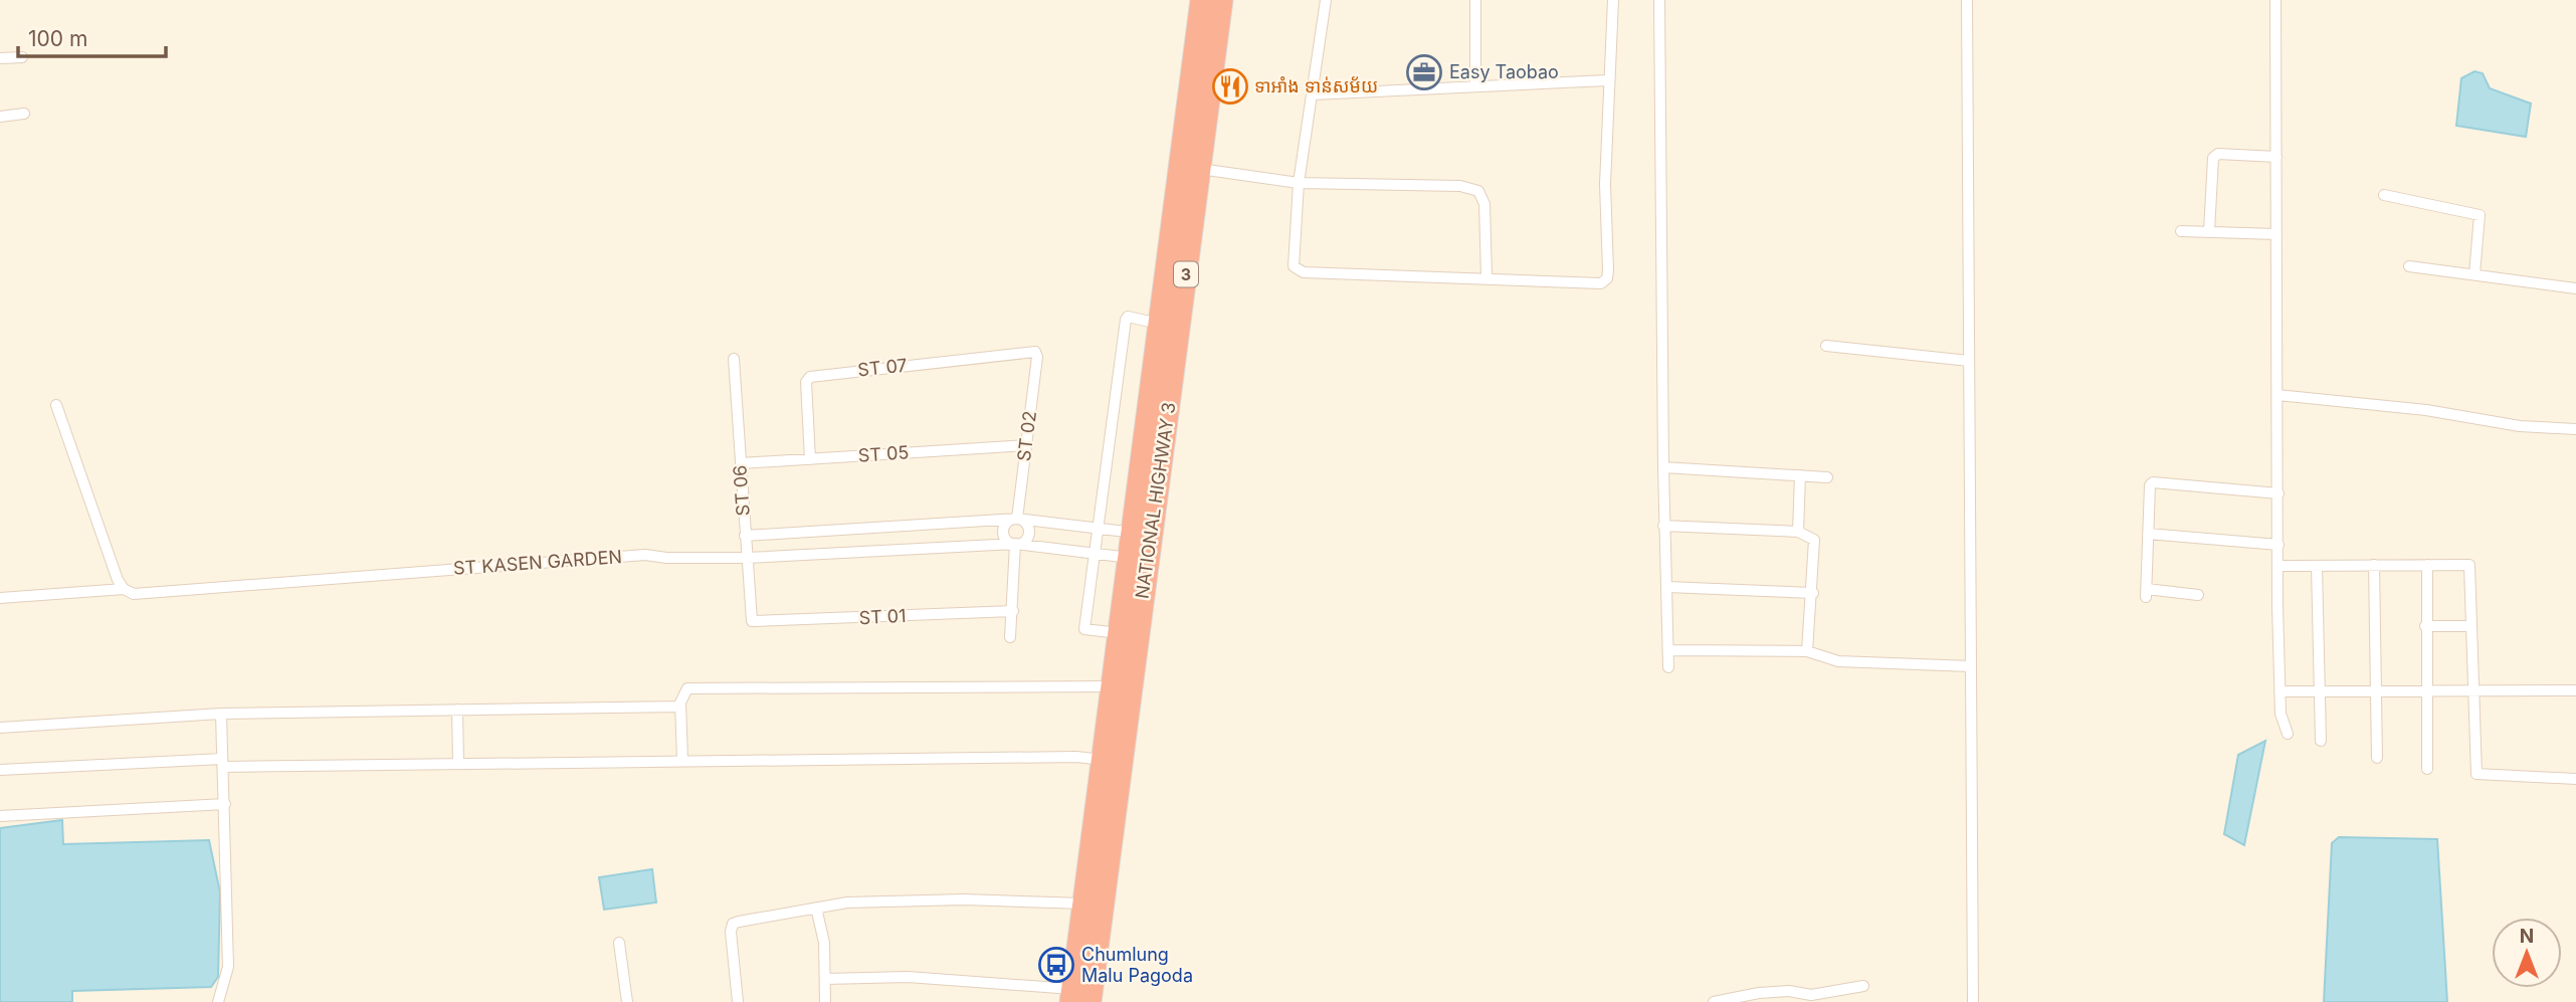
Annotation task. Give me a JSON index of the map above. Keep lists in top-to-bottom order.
{
  "streets": {
    "highway": ["3", "NATIONAL HIGHWAY 3"],
    "street": [
      "ST 07",
      "ST 02",
      "ST 05",
      "ST 06",
      "ST KASEN GARDEN",
      "ST 01"
    ]
  },
  "crossings": [
    ["ST 07", "ST 02"],
    ["ST 07", "ST 05"],
    ["ST 02", "ST 05"],
    ["ST 02", "ST KASEN GARDEN"],
    ["ST 05", "ST 06"],
    ["ST 06", "ST KASEN GARDEN"],
    ["ST 06", "ST 01"],
    ["NATIONAL HIGHWAY 3", "ST KASEN GARDEN"]
  ],
  "places": {
    "office": ["Easy Taobao"],
    "restaurant": ["ទាអាំង ទាន់សម័យ"],
    "bus stop": ["Chumlung Malu Pagoda"]
  },
  "scale_bar": "100 m",
  "north": "top"
}
